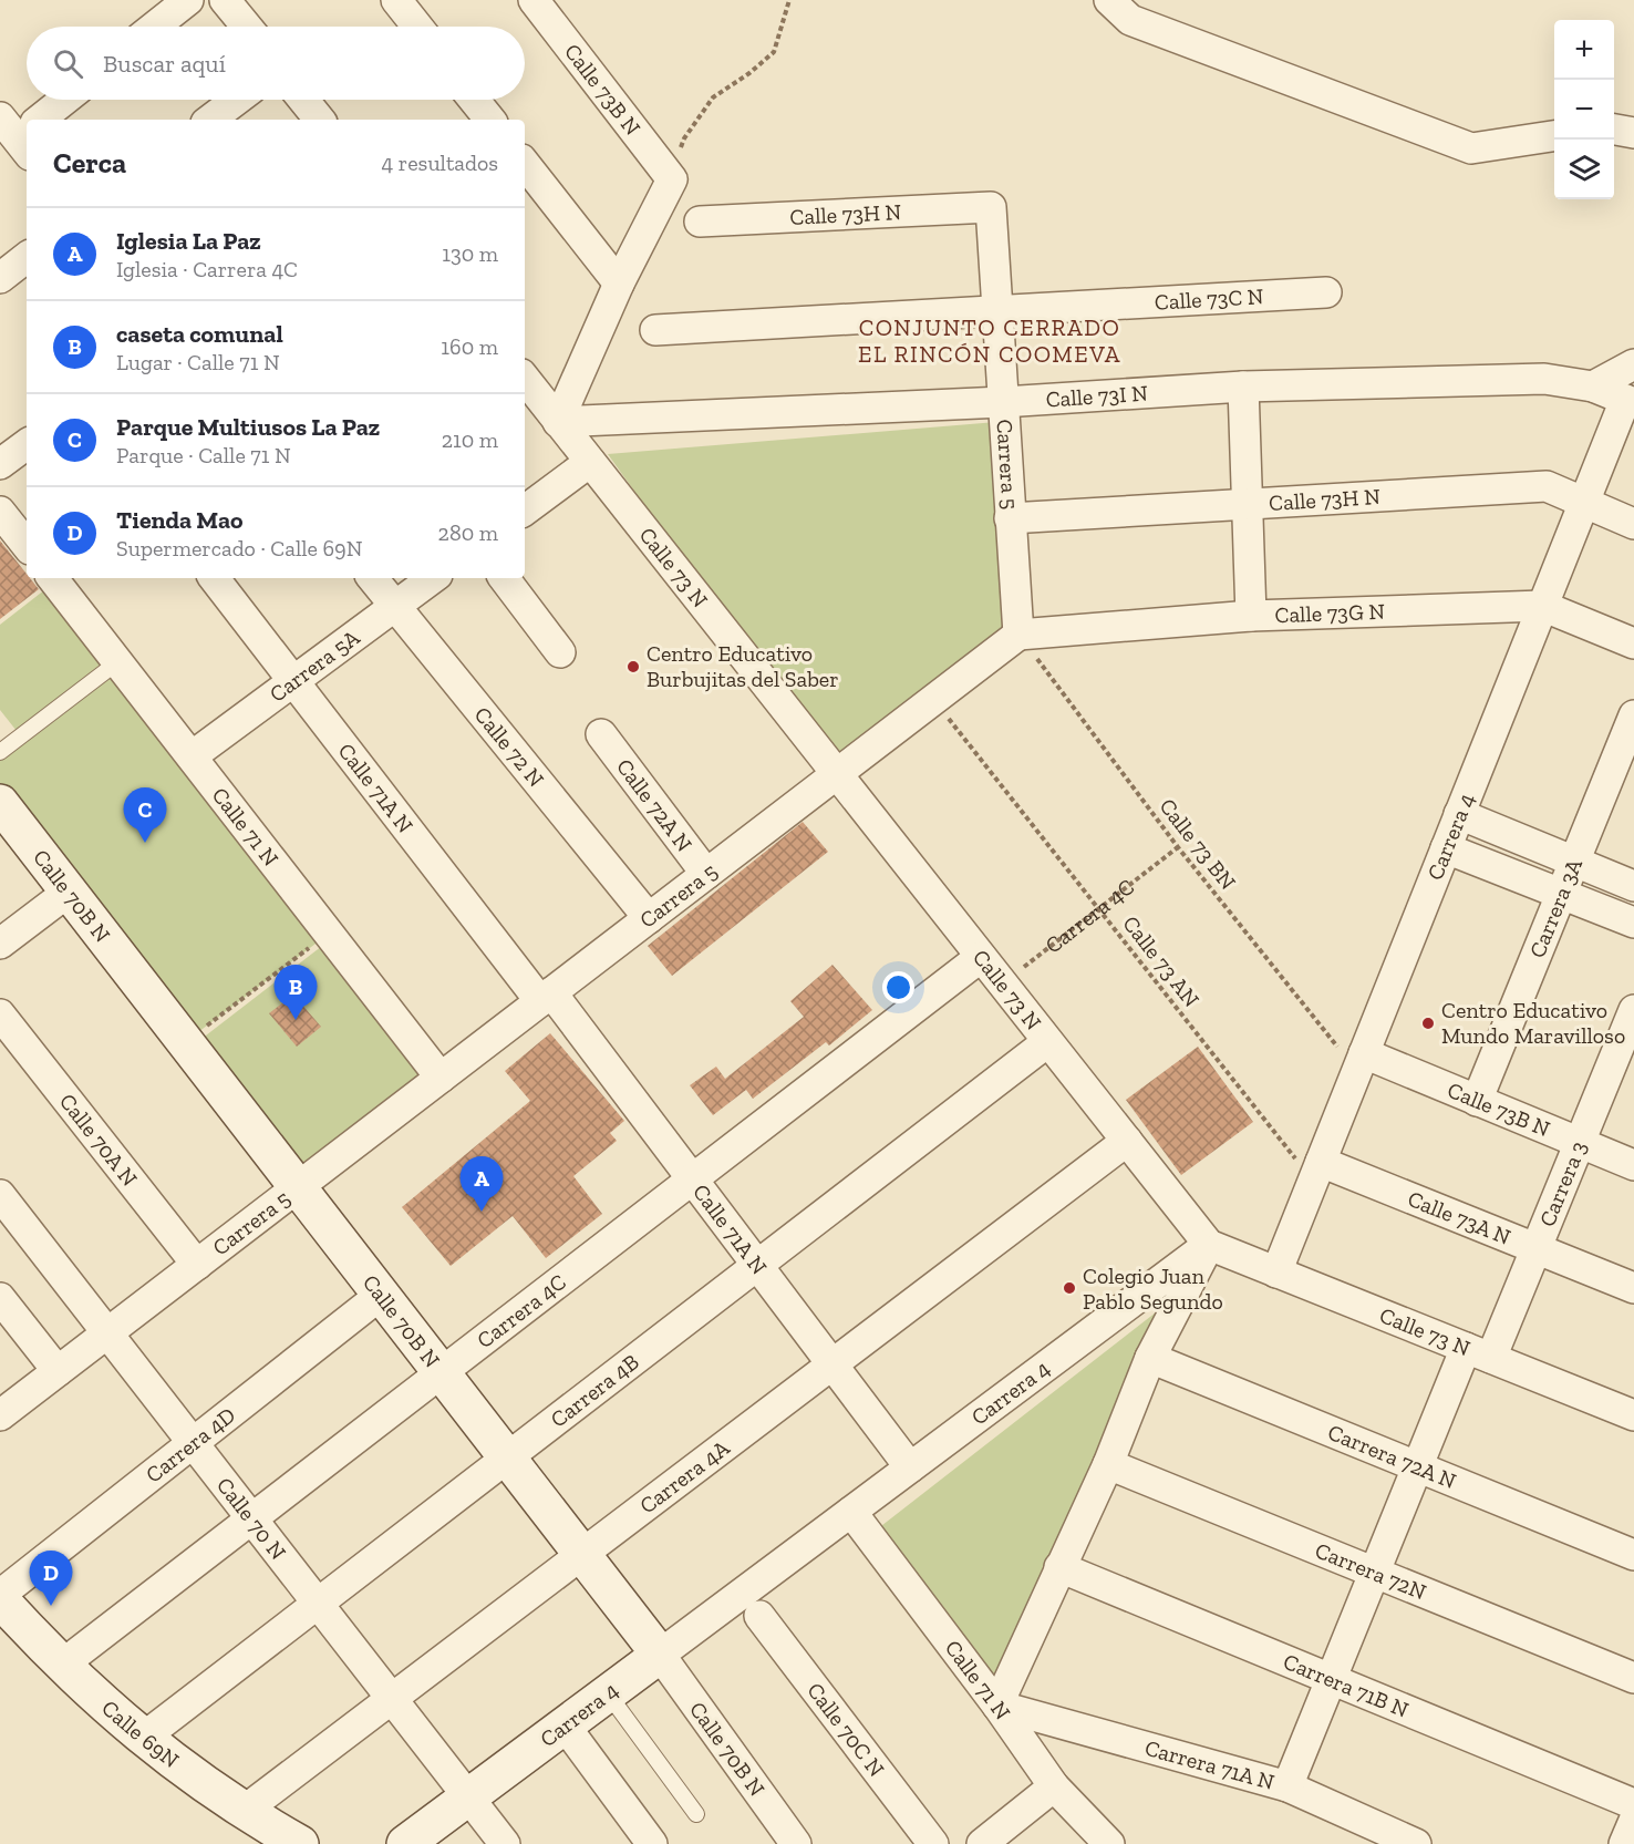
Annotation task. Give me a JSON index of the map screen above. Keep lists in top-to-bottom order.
{
  "streets": {
    "street": [
      "Calle 73B N",
      "Calle 73H N",
      "Calle 73C N",
      "Calle 73I N",
      "Carrera 5",
      "Calle 73 N",
      "Calle 73G N",
      "Carrera 5A",
      "Calle 72 N",
      "Calle 71A N",
      "Calle 72A N",
      "Calle 71 N",
      "Carrera 4",
      "Calle 70B N",
      "Carrera 3A",
      "Carrera 4C",
      "Calle 70A N",
      "Carrera 3",
      "Calle 73A N",
      "Carrera 4B",
      "Carrera 4D",
      "Carrera 72A N",
      "Carrera 4A",
      "Calle 70 N",
      "Carrera 72N",
      "Carrera 71B N",
      "Calle 70C N",
      "Calle 69N",
      "Carrera 71A N"
    ],
    "path": ["Calle 73 BN", "Calle 73 AN"]
  },
  "crossings": [
    ["Calle 73B N", "Carrera 4"],
    ["Calle 73B N", "Calle 73 BN"],
    ["Calle 73B N", "Carrera 3A"],
    ["Calle 73B N", "Carrera 3"],
    ["Calle 73H N", "Carrera 5"],
    ["Calle 73H N", "Carrera 4"],
    ["Calle 73C N", "Carrera 5"],
    ["Calle 73I N", "Carrera 5"],
    ["Calle 73I N", "Calle 73 N"],
    ["Calle 73I N", "Carrera 4"],
    ["Carrera 5", "Calle 73 N"],
    ["Carrera 5", "Calle 73G N"],
    ["Carrera 5", "Calle 72 N"],
    ["Carrera 5", "Calle 71A N"],
    ["Carrera 5", "Calle 72A N"],
    ["Carrera 5", "Calle 71 N"],
    ["Carrera 5", "Calle 73 BN"],
    ["Carrera 5", "Calle 70B N"],
    ["Carrera 5", "Calle 73 AN"],
    ["Carrera 5", "Calle 70A N"],
    ["Carrera 5", "Calle 70 N"],
    ["Calle 73 N", "Carrera 4"],
    ["Calle 73 N", "Carrera 4C"],
    ["Calle 73 N", "Carrera 3"],
    ["Calle 73 N", "Carrera 4B"],
    ["Calle 73 N", "Carrera 4A"],
    ["Calle 73G N", "Carrera 4"],
    ["Calle 73G N", "Calle 73 BN"],
    ["Carrera 5A", "Calle 72 N"],
    ["Carrera 5A", "Calle 71A N"],
    ["Carrera 5A", "Calle 71 N"],
    ["Calle 71A N", "Carrera 4"],
    ["Calle 71A N", "Carrera 4C"],
    ["Calle 71A N", "Carrera 4B"],
    ["Calle 71A N", "Carrera 4A"],
    ["Calle 71 N", "Carrera 4"],
    ["Calle 71 N", "Carrera 71A N"],
    ["Carrera 4", "Calle 73 BN"],
    ["Carrera 4", "Calle 70B N"],
    ["Carrera 4", "Calle 73 AN"],
    ["Carrera 4", "Calle 73A N"],
    ["Carrera 4", "Calle 70 N"],
    ["Calle 73 BN", "Carrera 4C"],
    ["Calle 70B N", "Carrera 4C"],
    ["Calle 70B N", "Carrera 4B"],
    ["Calle 70B N", "Carrera 4D"],
    ["Calle 70B N", "Carrera 4A"],
    ["Carrera 4C", "Calle 73 AN"],
    ["Carrera 4C", "Calle 70 N"],
    ["Carrera 4C", "Calle 69N"],
    ["Calle 73 AN", "Calle 73A N"],
    ["Carrera 3", "Calle 73A N"],
    ["Carrera 3", "Carrera 72A N"],
    ["Carrera 3", "Carrera 72N"],
    ["Carrera 3", "Carrera 71B N"],
    ["Carrera 3", "Carrera 71A N"],
    ["Carrera 4B", "Calle 70 N"],
    ["Carrera 4B", "Calle 69N"],
    ["Carrera 4D", "Calle 70 N"],
    ["Carrera 4D", "Calle 69N"],
    ["Carrera 4A", "Calle 70 N"],
    ["Carrera 4A", "Calle 69N"]
  ],
  "districts": ["CONJUNTO CERRADO EL RINCÓN COOMEVA"],
  "places": ["Centro Educativo Burbujitas del Saber", "Centro Educativo Mundo Maravilloso", "Colegio Juan Pablo Segundo"],
  "page": {
    "map_buttons": ["+", "−"],
    "search": "Buscar aquí",
    "heading": ["Cerca", "4 resultados"],
    "list": [
      {
        "mark": "A",
        "name": "Iglesia La Paz",
        "note": "Iglesia · Carrera 4C",
        "value": "130 m"
      },
      {
        "mark": "B",
        "name": "caseta comunal",
        "note": "Lugar · Calle 71 N",
        "value": "160 m"
      },
      {
        "mark": "C",
        "name": "Parque Multiusos La Paz",
        "note": "Parque · Calle 71 N",
        "value": "210 m"
      },
      {
        "mark": "D",
        "name": "Tienda Mao",
        "note": "Supermercado · Calle 69N",
        "value": "280 m"
      }
    ],
    "pins": [
      "C",
      "B",
      "A",
      "D"
    ]
  }
}
